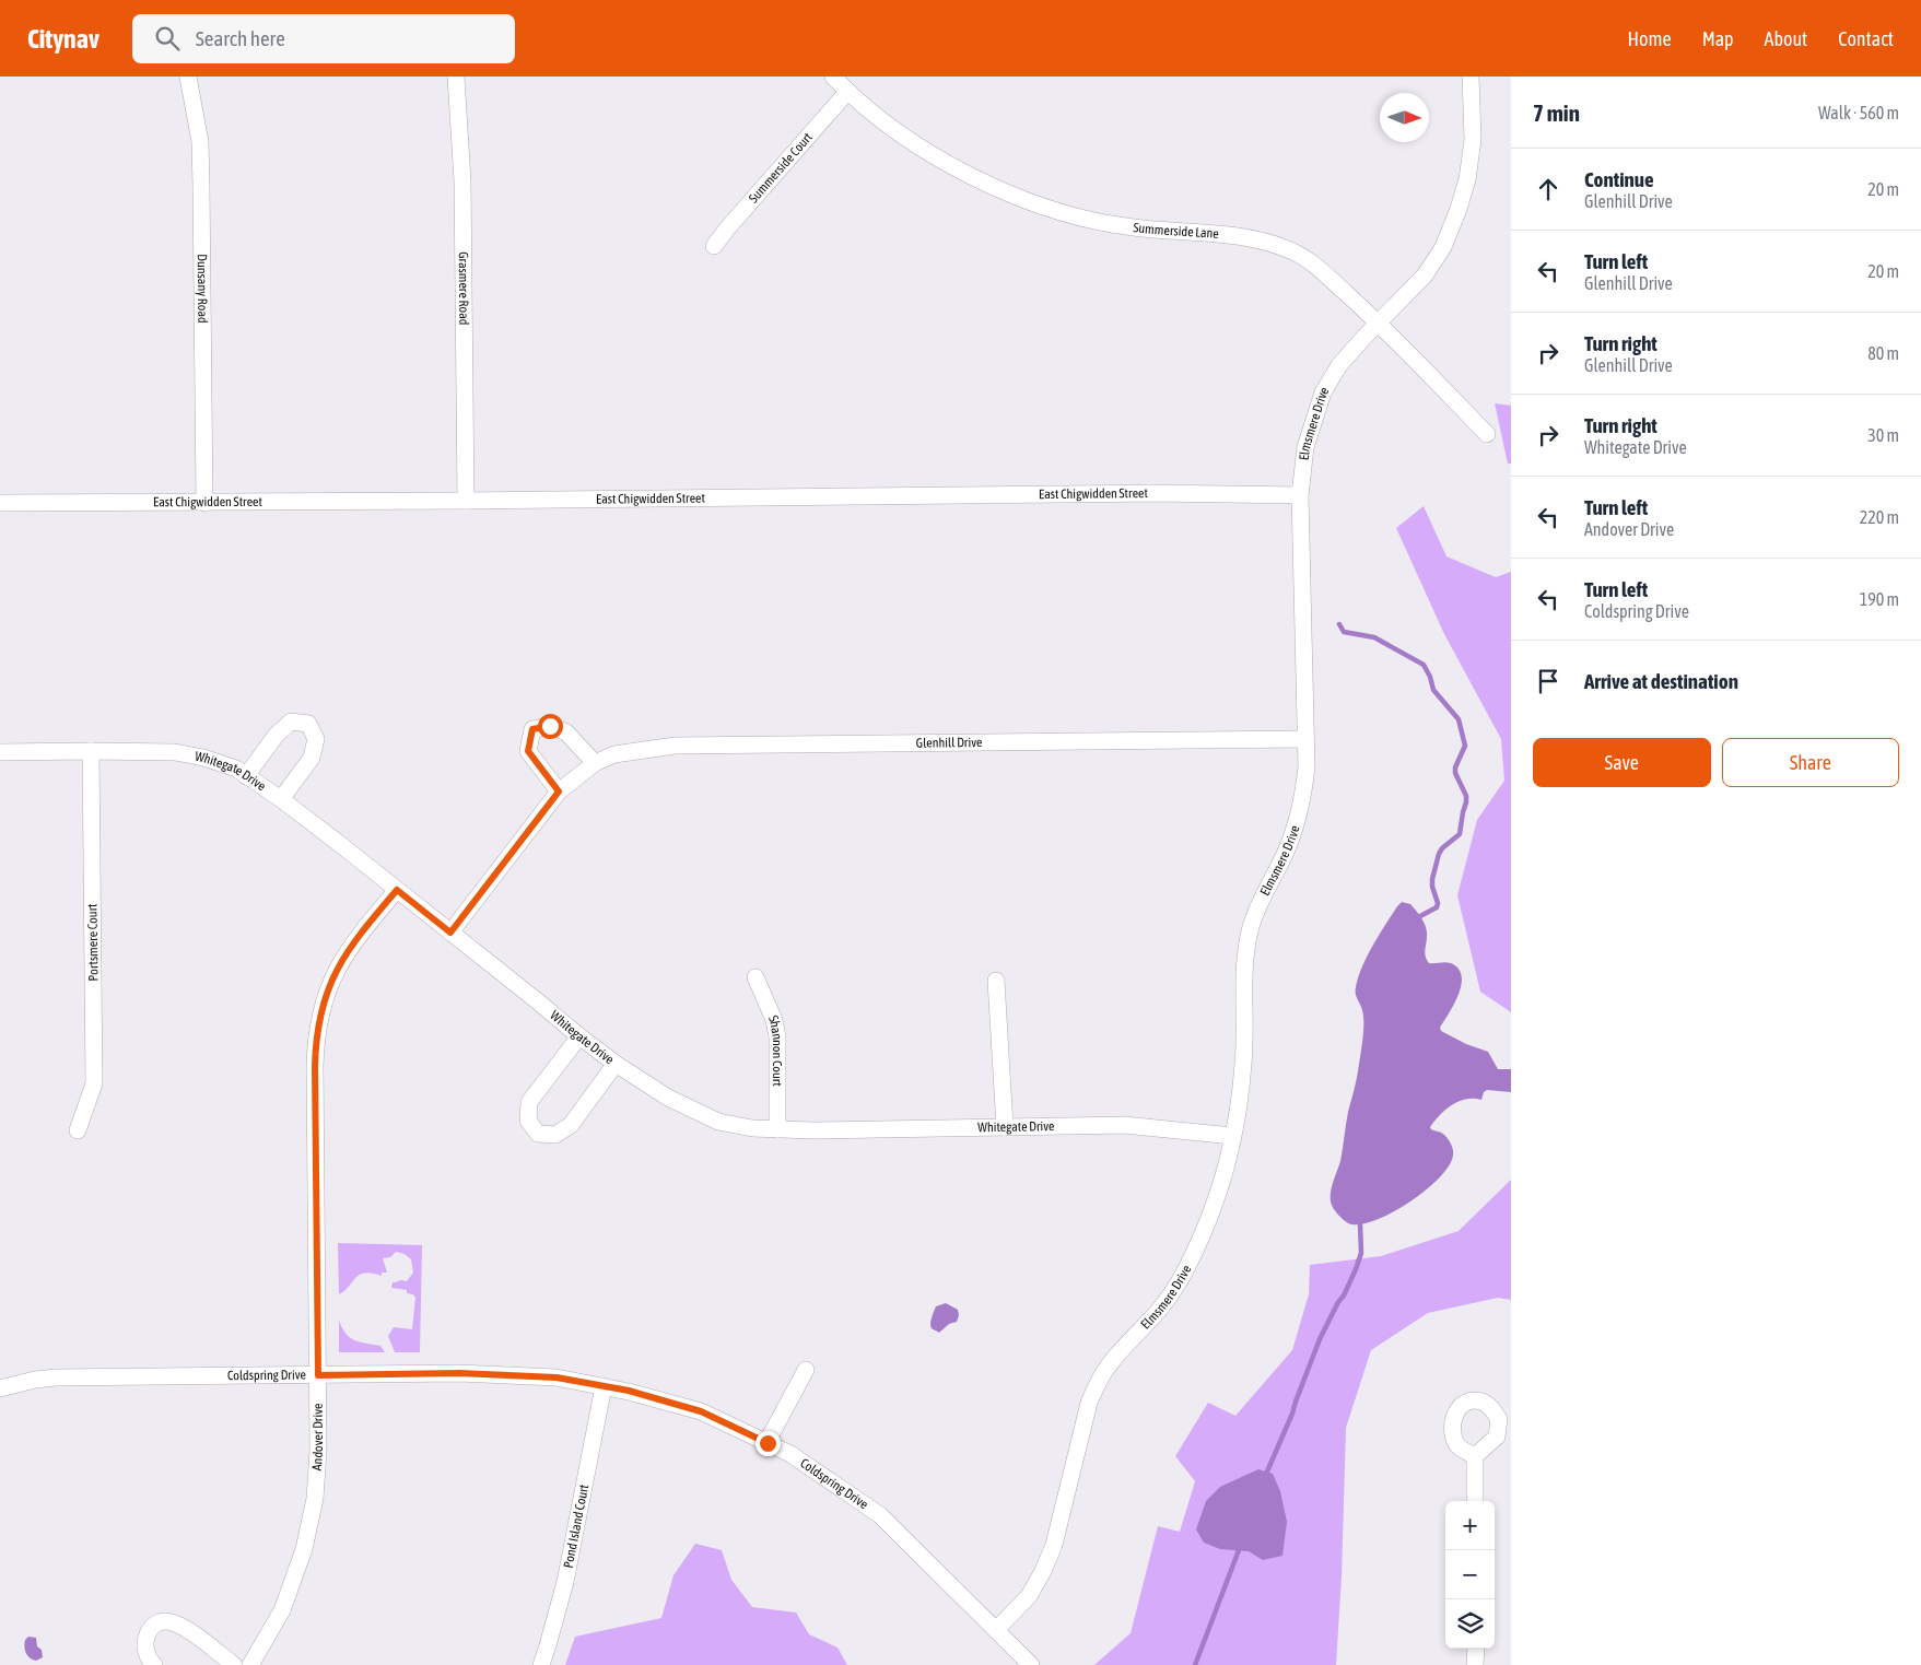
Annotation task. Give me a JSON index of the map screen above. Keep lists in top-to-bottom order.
{
  "streets": {
    "street": [
      "Summerside Court",
      "Summerside Lane",
      "Grasmere Road",
      "Dunsany Road",
      "Elmsmere Drive",
      "East Chigwidden Street",
      "Glenhill Drive",
      "Whitegate Drive",
      "Portsmere Court",
      "Shannon Court",
      "Coldspring Drive",
      "Andover Drive",
      "Pond Island Court"
    ]
  },
  "crossings": [
    ["Summerside Court", "Summerside Lane"],
    ["Summerside Lane", "Elmsmere Drive"],
    ["Grasmere Road", "East Chigwidden Street"],
    ["Dunsany Road", "East Chigwidden Street"],
    ["Elmsmere Drive", "East Chigwidden Street"],
    ["Elmsmere Drive", "Glenhill Drive"],
    ["Elmsmere Drive", "Whitegate Drive"],
    ["Elmsmere Drive", "Coldspring Drive"],
    ["Glenhill Drive", "Whitegate Drive"],
    ["Whitegate Drive", "Portsmere Court"],
    ["Whitegate Drive", "Shannon Court"],
    ["Whitegate Drive", "Andover Drive"],
    ["Coldspring Drive", "Andover Drive"],
    ["Coldspring Drive", "Pond Island Court"]
  ],
  "north": "right",
  "page": {
    "header": "Citynav",
    "search": "Search here",
    "nav": [
      "Home",
      "Map",
      "About",
      "Contact"
    ],
    "heading": ["7 min", "Walk · 560 m"],
    "list": [
      ["Continue", "Glenhill Drive", "20 m"],
      ["Turn left", "Glenhill Drive", "20 m"],
      ["Turn right", "Glenhill Drive", "80 m"],
      ["Turn right", "Whitegate Drive", "30 m"],
      ["Turn left", "Andover Drive", "220 m"],
      ["Turn left", "Coldspring Drive", "190 m"],
      "Arrive at destination"
    ],
    "buttons": ["Save", "Share"],
    "map_buttons": ["+", "−"]
  }
}
